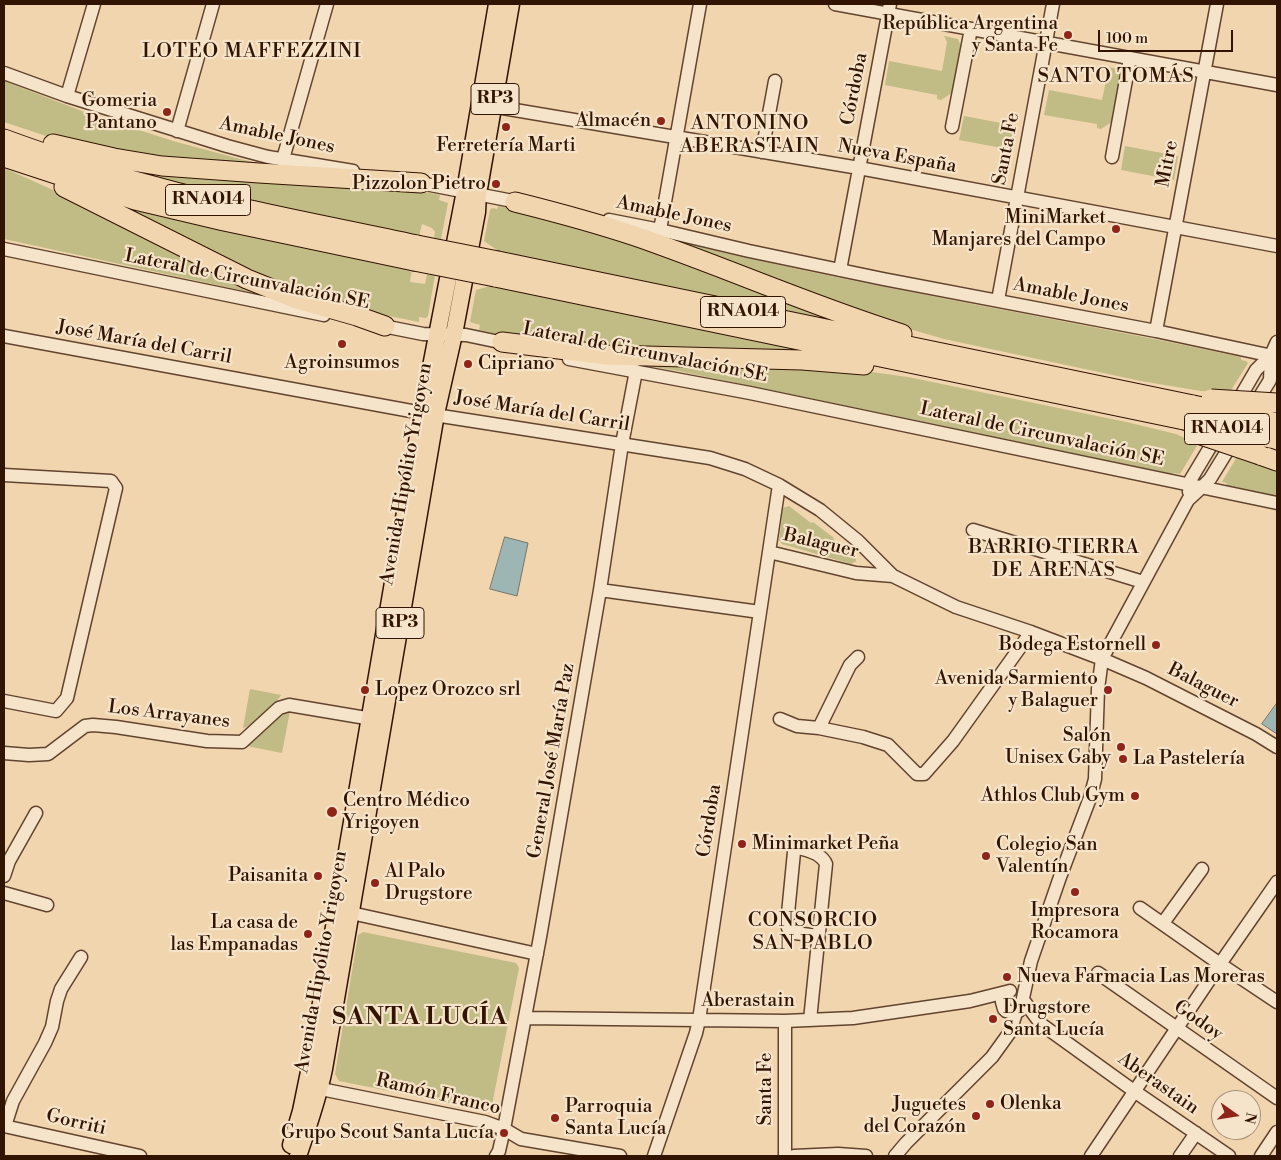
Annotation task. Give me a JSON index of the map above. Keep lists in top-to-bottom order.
{
  "streets": {
    "highway": ["RNA014"],
    "main road": ["RP3", "Avenida Hipólito Yrigoyen"],
    "street": [
      "Córdoba",
      "Amable Jones",
      "Santa Fe",
      "Nueva España",
      "Mitre",
      "Lateral de Circunvalación SE",
      "José María del Carril",
      "Balaguer",
      "Los Arrayanes",
      "General José María Paz",
      "Aberastain",
      "Godoy",
      "Ramón Franco",
      "Gorriti"
    ]
  },
  "crossings": [
    ["Córdoba", "Amable Jones"],
    ["Córdoba", "Nueva España"],
    ["Córdoba", "José María del Carril"],
    ["Córdoba", "Balaguer"],
    ["Córdoba", "Aberastain"],
    ["Amable Jones", "Santa Fe"],
    ["Amable Jones", "Mitre"],
    ["Amable Jones", "Avenida Hipólito Yrigoyen"],
    ["Santa Fe", "Nueva España"],
    ["Santa Fe", "Aberastain"],
    ["Nueva España", "Mitre"],
    ["Nueva España", "Avenida Hipólito Yrigoyen"],
    ["Lateral de Circunvalación SE", "Avenida Hipólito Yrigoyen"],
    ["Lateral de Circunvalación SE", "General José María Paz"],
    ["José María del Carril", "Avenida Hipólito Yrigoyen"],
    ["José María del Carril", "Balaguer"],
    ["José María del Carril", "General José María Paz"],
    ["Avenida Hipólito Yrigoyen", "Los Arrayanes"],
    ["Avenida Hipólito Yrigoyen", "Ramón Franco"],
    ["General José María Paz", "Aberastain"],
    ["General José María Paz", "Ramón Franco"]
  ],
  "districts": [
    "LOTEO MAFFEZZINI",
    "SANTO TOMÁS",
    "ANTONINO ABERASTAIN",
    "BARRIO TIERRA DE ARENAS",
    "CONSORCIO SAN PABLO",
    "SANTA LUCÍA"
  ],
  "places": [
    "República Argentina y Santa Fe",
    "Gomeria Pantano",
    "Almacén",
    "Ferretería Marti",
    "Pizzolon Pietro",
    "MiniMarket Manjares del Campo",
    "Agroinsumos",
    "Cipriano",
    "Bodega Estornell",
    "Lopez Orozco srl",
    "Avenida Sarmiento y Balaguer",
    "Salón Unisex Gaby",
    "La Pastelería",
    "Athlos Club Gym",
    "Centro Médico Yrigoyen",
    "Minimarket Peña",
    "Colegio San Valentín",
    "Paisanita",
    "Al Palo Drugstore",
    "Impresora Rocamora",
    "La casa de las Empanadas",
    "Nueva Farmacia Las Moreras",
    "Drugstore Santa Lucía",
    "Olenka",
    "Juguetes del Corazón",
    "Parroquia Santa Lucía",
    "Grupo Scout Santa Lucía"
  ],
  "scale_bar": "100 m",
  "north": "right"
}
